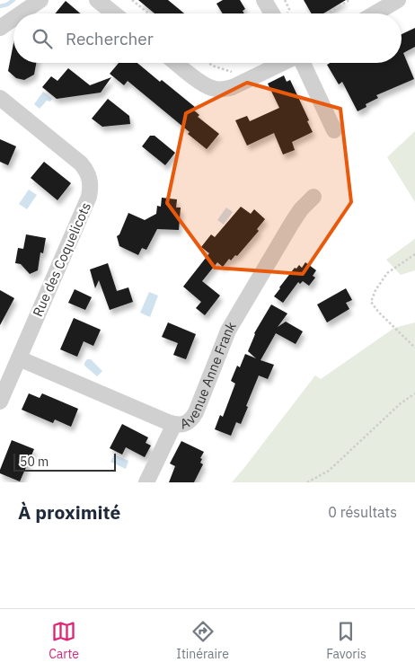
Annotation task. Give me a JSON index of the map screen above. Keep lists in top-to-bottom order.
{
  "streets": {
    "street": ["Rue des Coquelicots", "Avenue Anne Frank"]
  },
  "crossings": [
    ["Rue des Coquelicots", "Avenue Anne Frank"]
  ],
  "scale_bar": "50 m",
  "page": {
    "search": "Rechercher",
    "scale": "50 m",
    "heading": ["À proximité", "0 résultats"],
    "nav": ["Carte", "Itinéraire", "Favoris"]
  }
}
